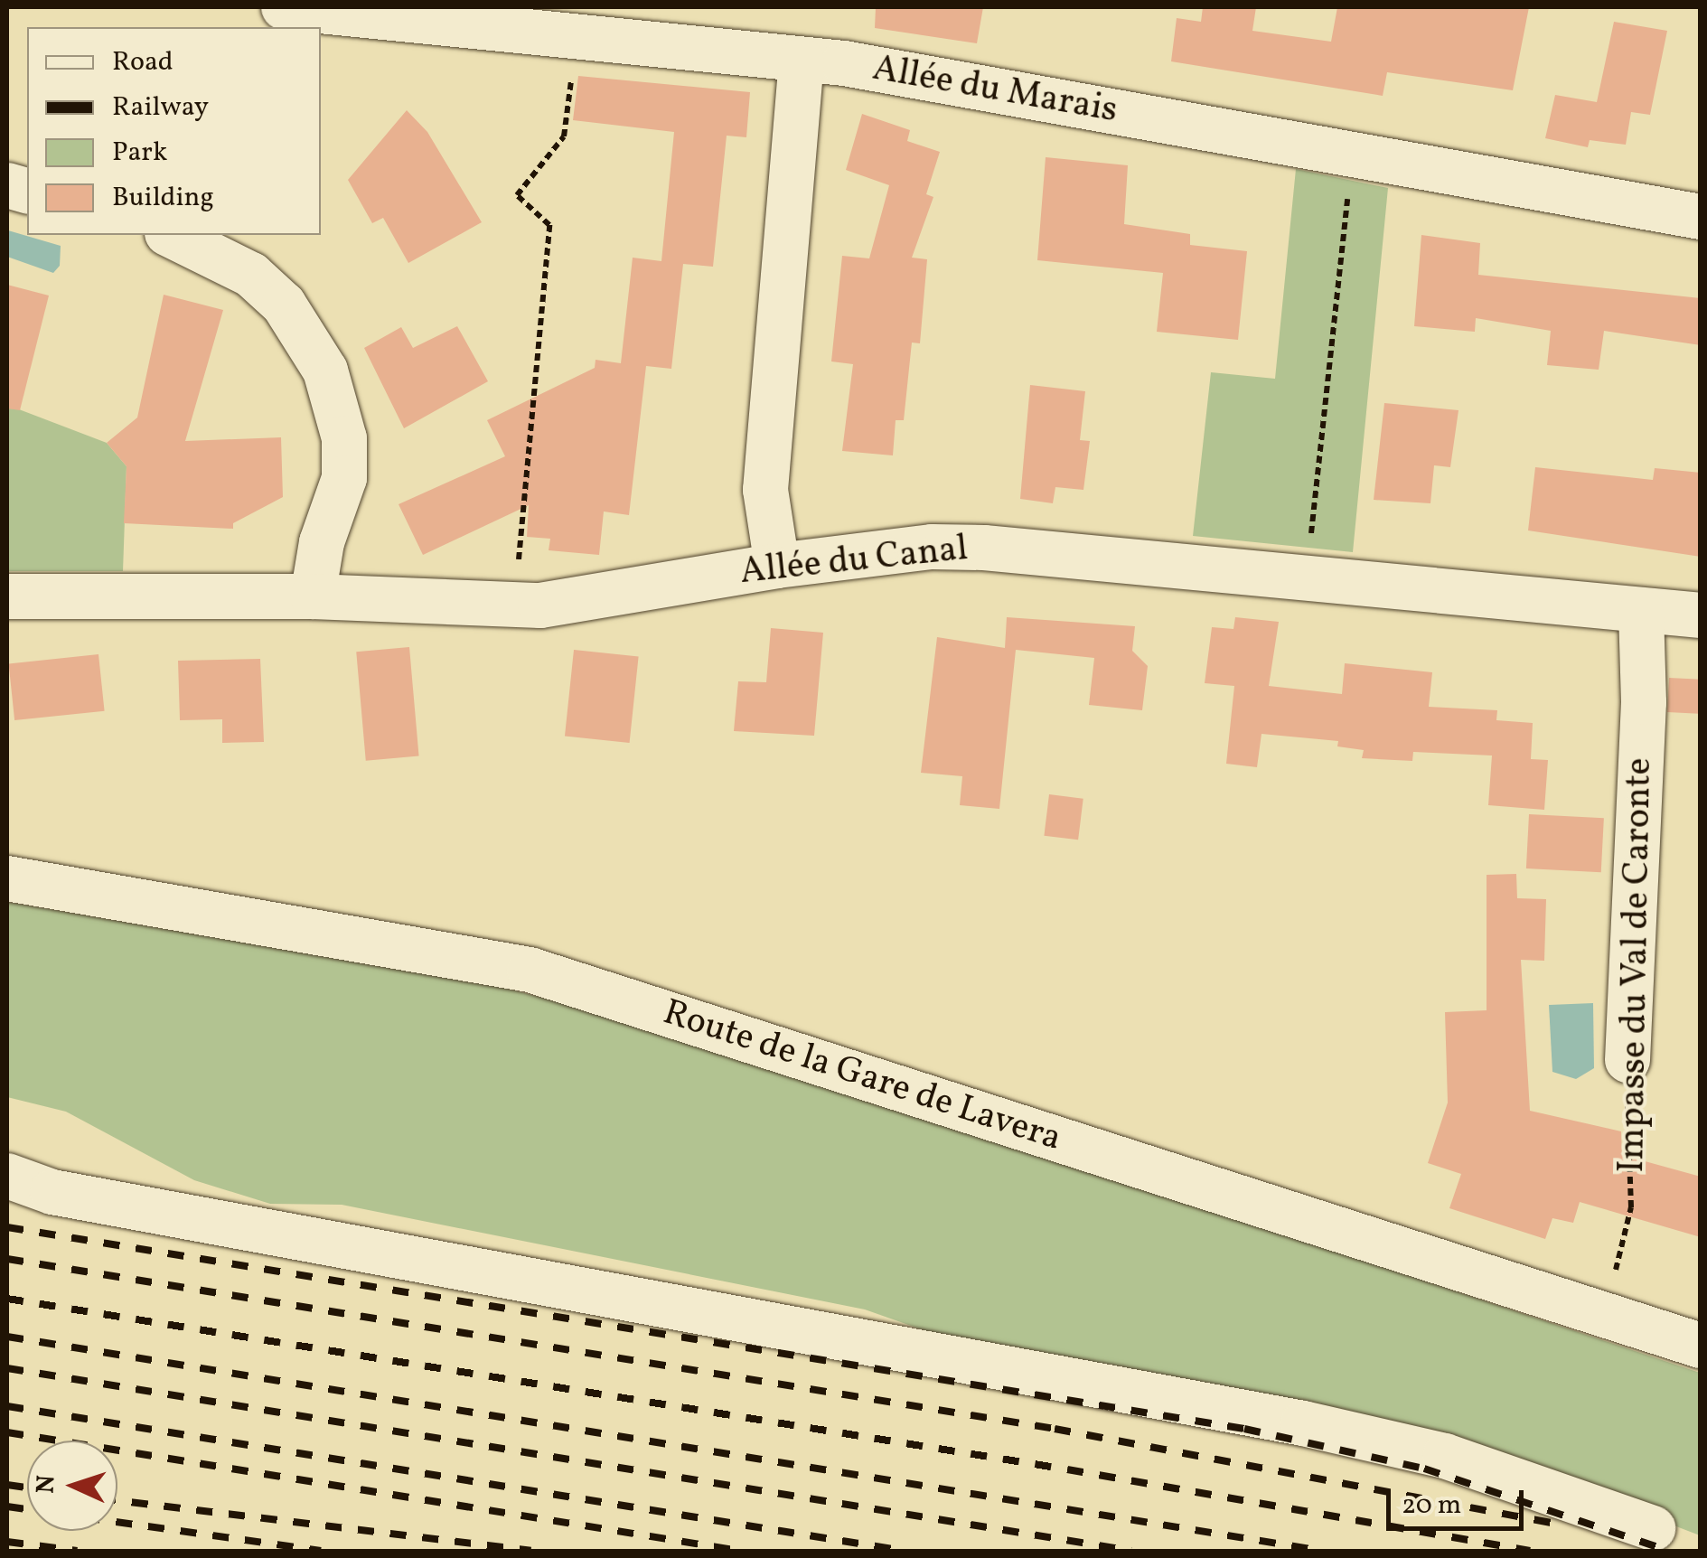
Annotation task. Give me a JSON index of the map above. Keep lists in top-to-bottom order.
{
  "streets": {
    "street": [
      "Allée du Marais",
      "Allée du Canal",
      "Impasse du Val de Caronte",
      "Route de la Gare de Lavera"
    ]
  },
  "crossings": [
    ["Allée du Canal", "Impasse du Val de Caronte"],
    ["Impasse du Val de Caronte", "Route de la Gare de Lavera"]
  ],
  "legend": [
    "Road",
    "Railway",
    "Park",
    "Building"
  ],
  "scale_bar": "20 m",
  "north": "left"
}
